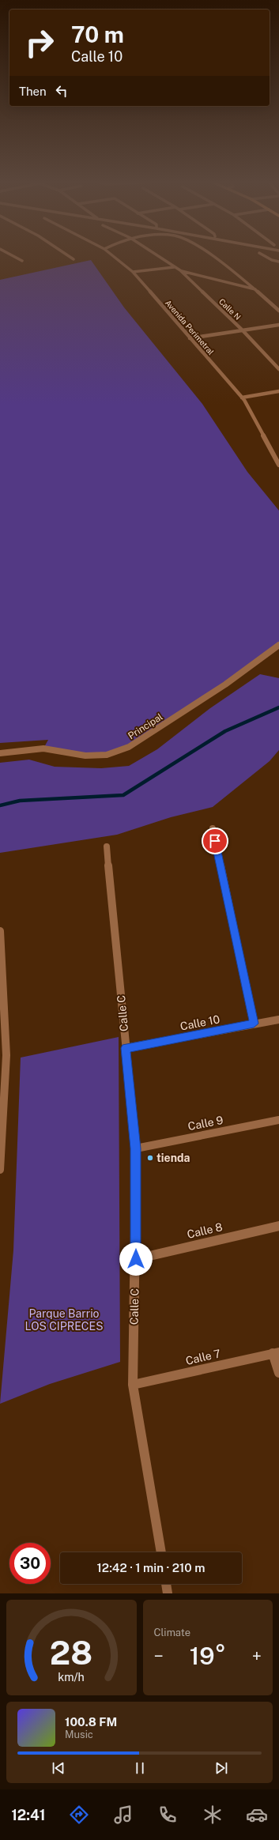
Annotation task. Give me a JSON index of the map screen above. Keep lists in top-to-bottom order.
{
  "streets": {
    "street": [
      "Calle N",
      "Avenida Perimetral",
      "Principal",
      "Calle C",
      "Calle 10",
      "Calle 9",
      "Calle 8",
      "Calle 7"
    ]
  },
  "crossings": [
    ["Calle C", "Calle 10"],
    ["Calle C", "Calle 9"],
    ["Calle C", "Calle 8"],
    ["Calle C", "Calle 7"]
  ],
  "parks": ["Parque Barrio LOS CIPRECES"],
  "places": ["tienda"],
  "page": {
    "turn": ["70 m", "Calle 10"],
    "then": "Then",
    "limit": "30",
    "trip": "12:42 · 1 min · 210 m",
    "tile": "Climate",
    "heat": ["−", "19°", "+"],
    "song": ["100.8 FM", "Music"],
    "tabs": "12:41",
    "gauge": ["28", "km/h"]
  }
}
